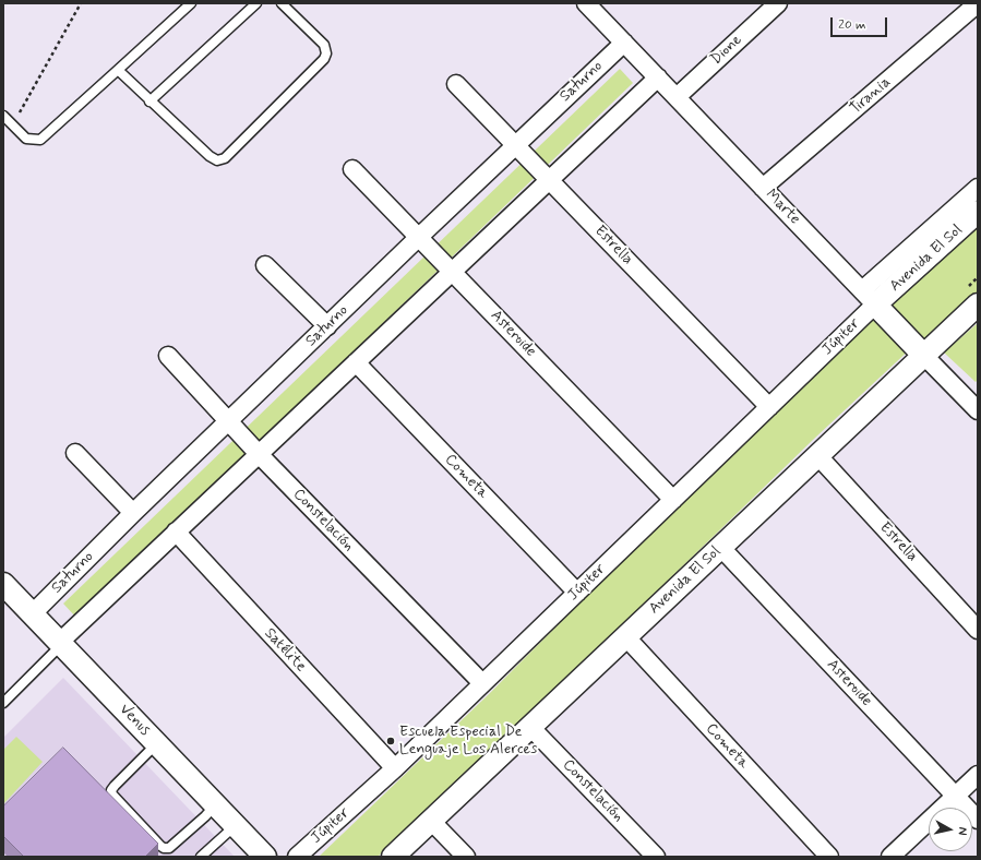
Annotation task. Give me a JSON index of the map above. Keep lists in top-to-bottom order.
{
  "streets": {
    "street": [
      "Dione",
      "Saturno",
      "Tirania",
      "Marte",
      "Estrella",
      "Avenida El Sol",
      "Asteroide",
      "Júpiter",
      "Cometa",
      "Constelación",
      "Satélite",
      "Venus"
    ]
  },
  "crossings": [
    ["Dione", "Marte"],
    ["Saturno", "Marte"],
    ["Saturno", "Estrella"],
    ["Saturno", "Asteroide"],
    ["Saturno", "Constelación"],
    ["Saturno", "Venus"],
    ["Tirania", "Marte"],
    ["Marte", "Avenida El Sol"],
    ["Marte", "Júpiter"],
    ["Estrella", "Avenida El Sol"],
    ["Estrella", "Júpiter"],
    ["Avenida El Sol", "Asteroide"],
    ["Avenida El Sol", "Júpiter"],
    ["Avenida El Sol", "Cometa"],
    ["Avenida El Sol", "Constelación"],
    ["Asteroide", "Júpiter"],
    ["Júpiter", "Cometa"],
    ["Júpiter", "Constelación"],
    ["Júpiter", "Satélite"]
  ],
  "places": ["Escuela Especial De Lenguaje Los Alerces"],
  "scale_bar": "20 m",
  "north": "right"
}
